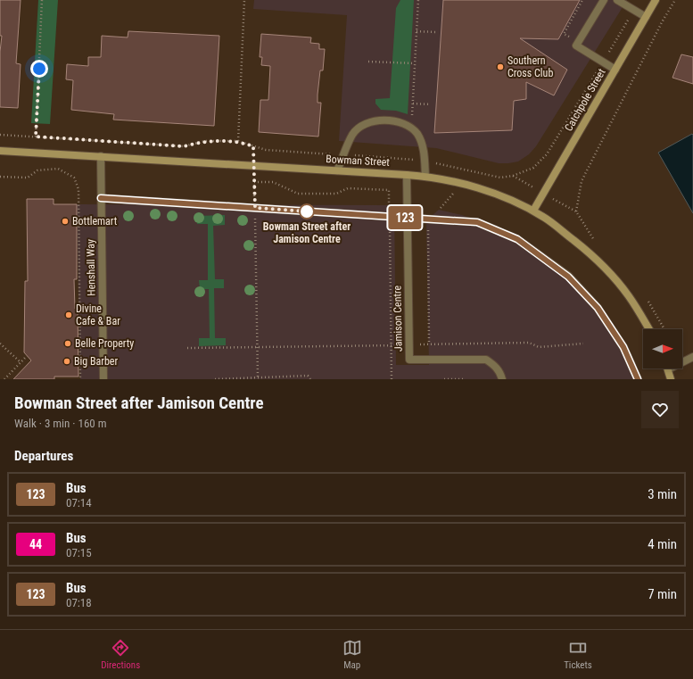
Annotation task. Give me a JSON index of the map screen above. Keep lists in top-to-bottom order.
{
  "streets": {
    "street": [
      "Catchpole Street",
      "Bowman Street",
      "Henshall Way",
      "Jamison Centre"
    ]
  },
  "crossings": [
    ["Catchpole Street", "Bowman Street"],
    ["Bowman Street", "Henshall Way"],
    ["Bowman Street", "Jamison Centre"]
  ],
  "places": [
    "Southern Cross Club",
    "Bowman Street after Jamison Centre",
    "Bottlemart",
    "Divine Cafe & Bar",
    "Belle Property",
    "Big Barber"
  ],
  "lines": ["bus line 123"],
  "north": "right",
  "page": {
    "on_map": "123",
    "heading": [
      ["Bowman Street after Jamison Centre", "Walk · 3 min · 160 m"],
      "Departures"
    ],
    "list": [
      {
        "mark": "123",
        "name": "Bus",
        "note": "07:14",
        "value": "3 min"
      },
      {
        "mark": "44",
        "name": "Bus",
        "note": "07:15",
        "value": "4 min"
      },
      {
        "mark": "123",
        "name": "Bus",
        "note": "07:18",
        "value": "7 min"
      }
    ],
    "tabs": ["Directions", "Map", "Tickets"]
  }
}
